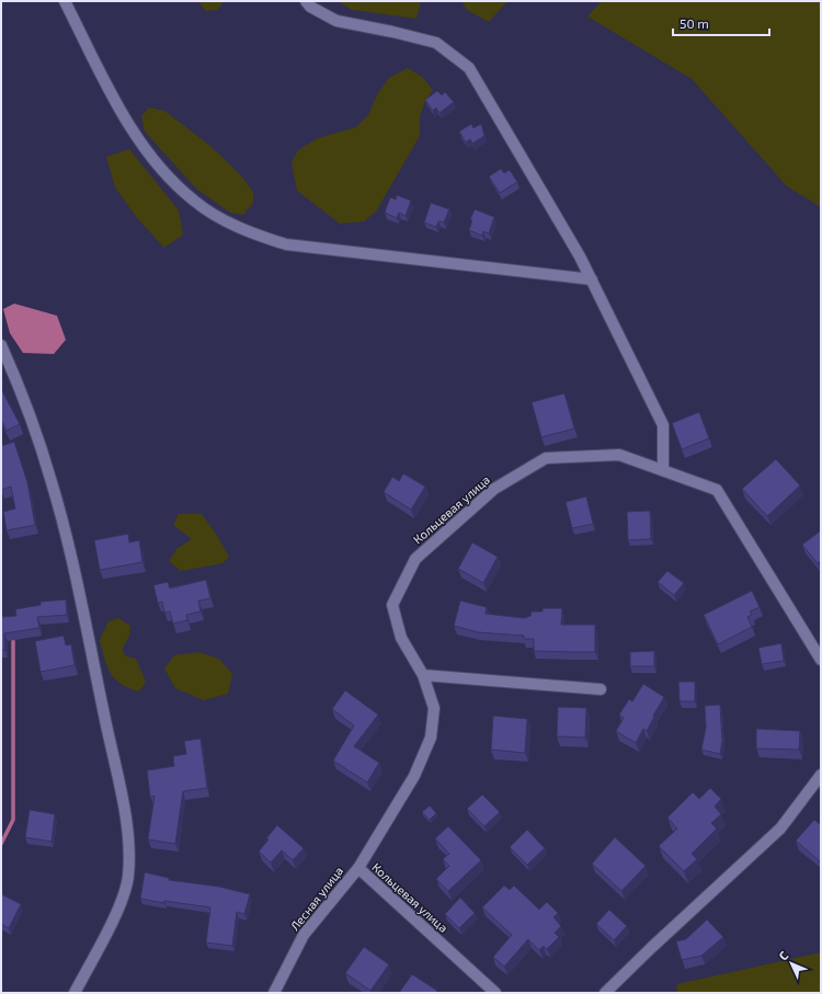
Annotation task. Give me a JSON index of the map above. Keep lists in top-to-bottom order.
{
  "streets": {
    "street": ["Кольцевая улица", "Лесная улица"]
  },
  "crossings": [
    ["Кольцевая улица", "Лесная улица"]
  ],
  "scale_bar": "50 m",
  "north": "top left"
}
